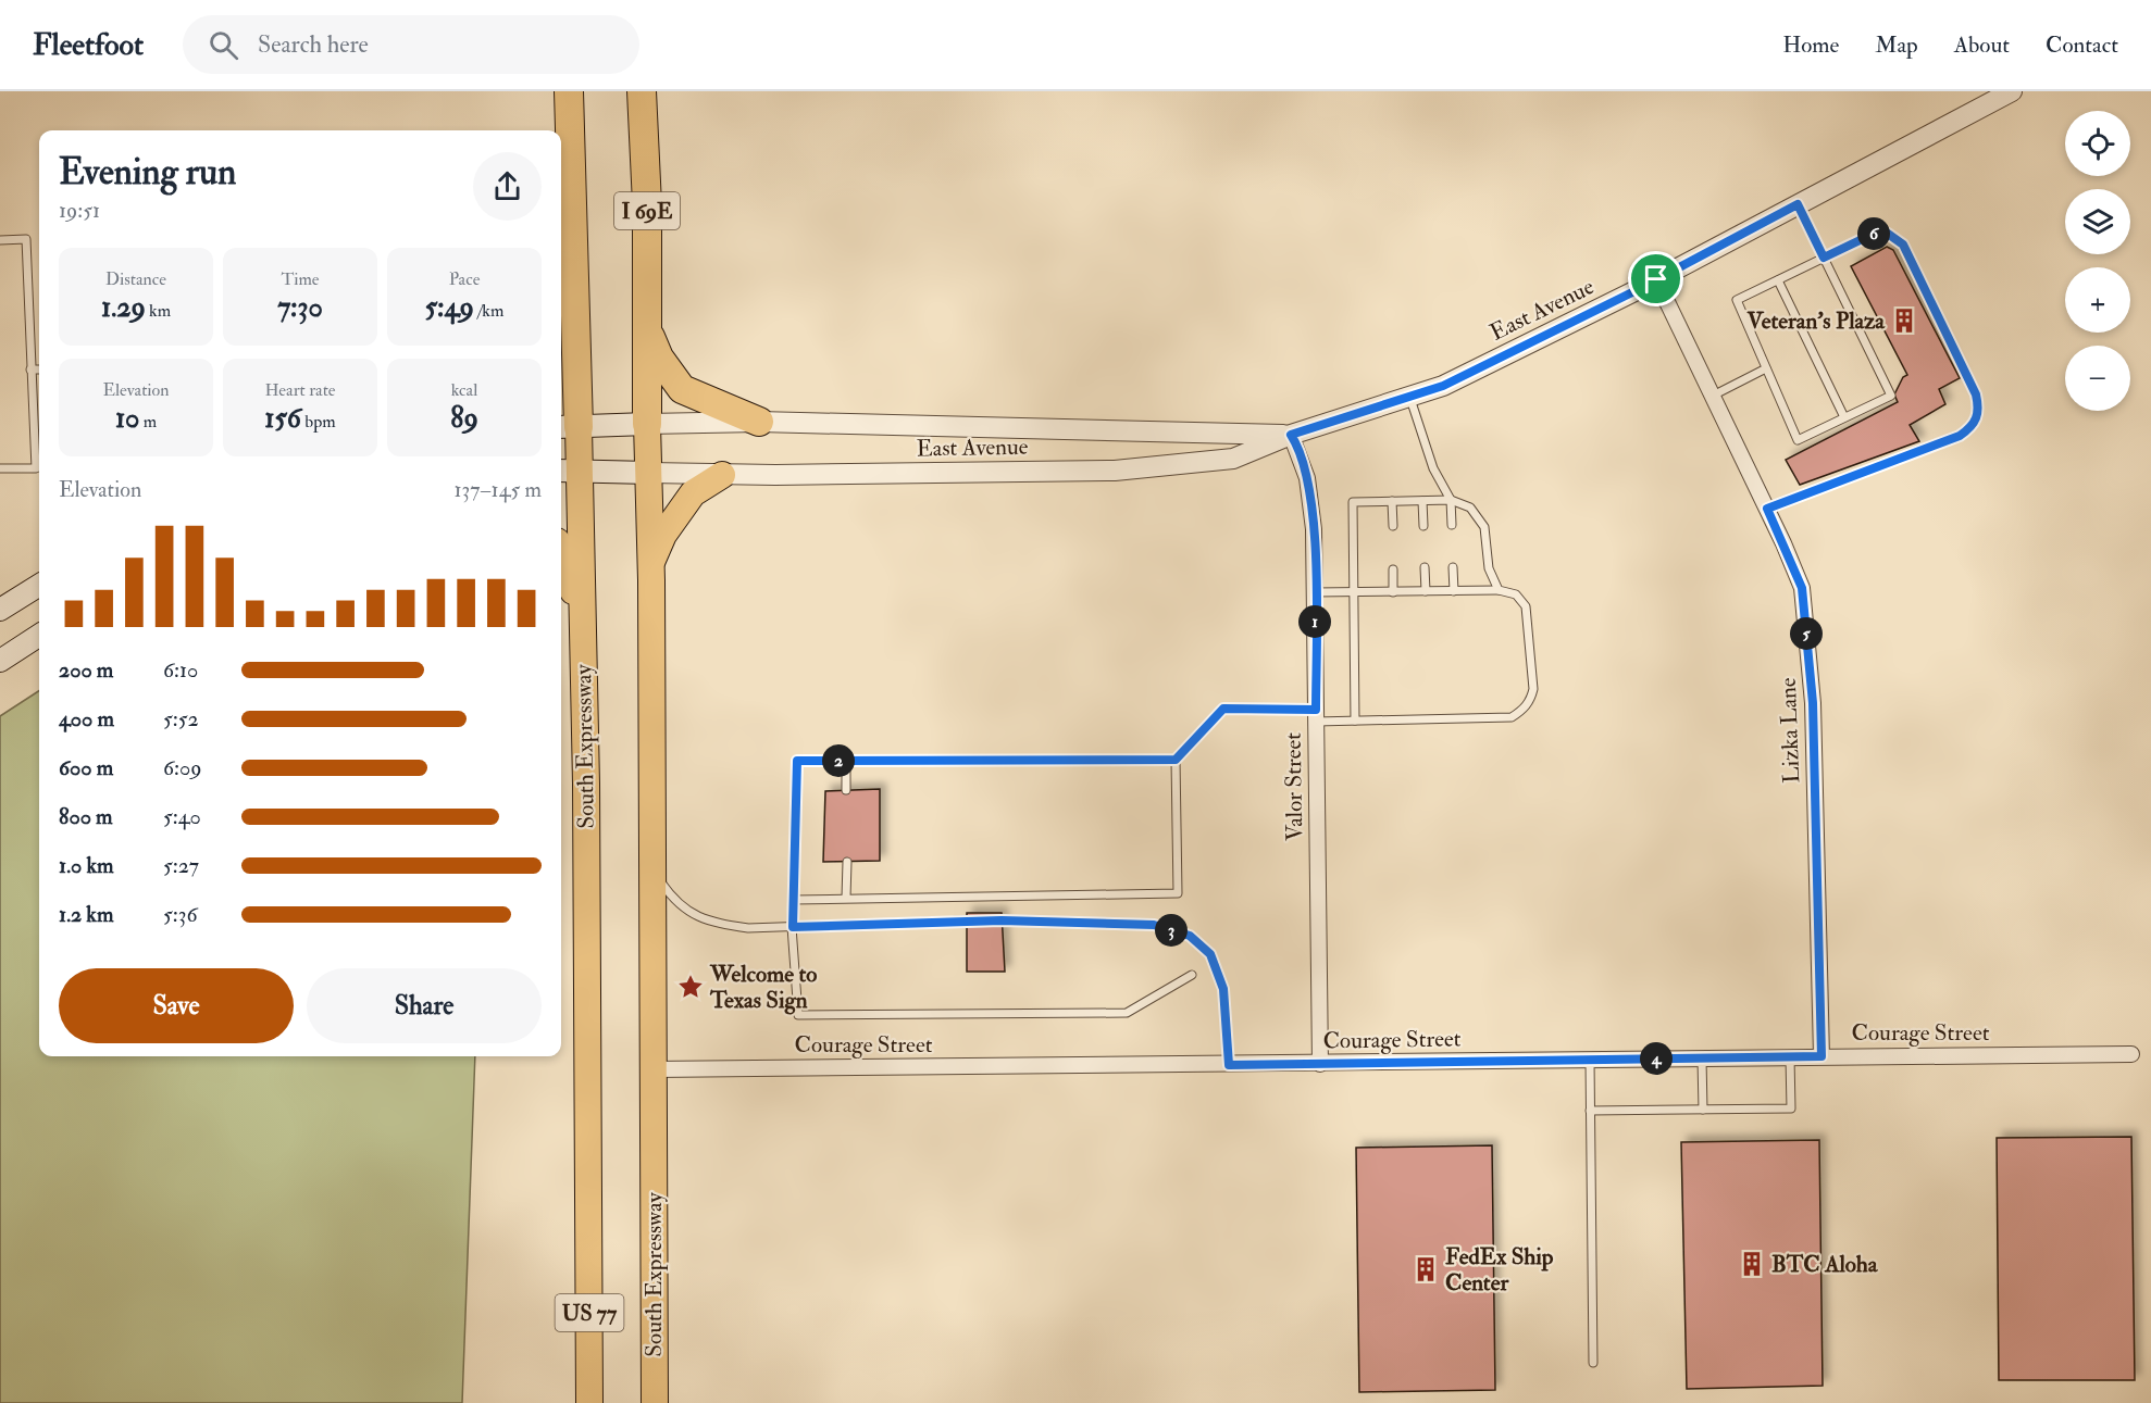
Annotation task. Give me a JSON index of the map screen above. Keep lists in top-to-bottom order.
{
  "streets": {
    "highway": ["I 69E", "South Expressway", "US 77"],
    "street": [
      "East Avenue",
      "Lizka Lane",
      "Valor Street",
      "Courage Street"
    ]
  },
  "crossings": [
    ["East Avenue", "Lizka Lane"],
    ["East Avenue", "South Expressway"],
    ["East Avenue", "Valor Street"],
    ["Lizka Lane", "Courage Street"],
    ["South Expressway", "Courage Street"],
    ["Valor Street", "Courage Street"]
  ],
  "places": {
    "building": ["Veteran's Plaza", "BTC Aloha", "FedEx Ship Center"],
    "place": ["Welcome to Texas Sign"]
  },
  "page": {
    "header": "Fleetfoot",
    "search": "Search here",
    "nav": [
      "Home",
      "Map",
      "About",
      "Contact"
    ],
    "map_buttons": ["+", "−"],
    "heading": ["Evening run", "19:51"],
    "pins": [
      "6",
      "1",
      "5",
      "2",
      "3",
      "4"
    ],
    "stats": [
      ["Distance", "1.29 km"],
      ["Time", "7:30"],
      ["Pace", "5:49 /km"],
      ["Elevation", "10 m"],
      ["Heart rate", "156 bpm"],
      ["kcal", "89"]
    ],
    "chart": ["Elevation", "137–145 m"],
    "list": [
      {
        "name": "200 m",
        "note": "6:10"
      },
      {
        "name": "400 m",
        "note": "5:52"
      },
      {
        "name": "600 m",
        "note": "6:09"
      },
      {
        "name": "800 m",
        "note": "5:40"
      },
      {
        "name": "1.0 km",
        "note": "5:27"
      },
      {
        "name": "1.2 km",
        "note": "5:36"
      }
    ],
    "buttons": ["Save", "Share"]
  }
}
